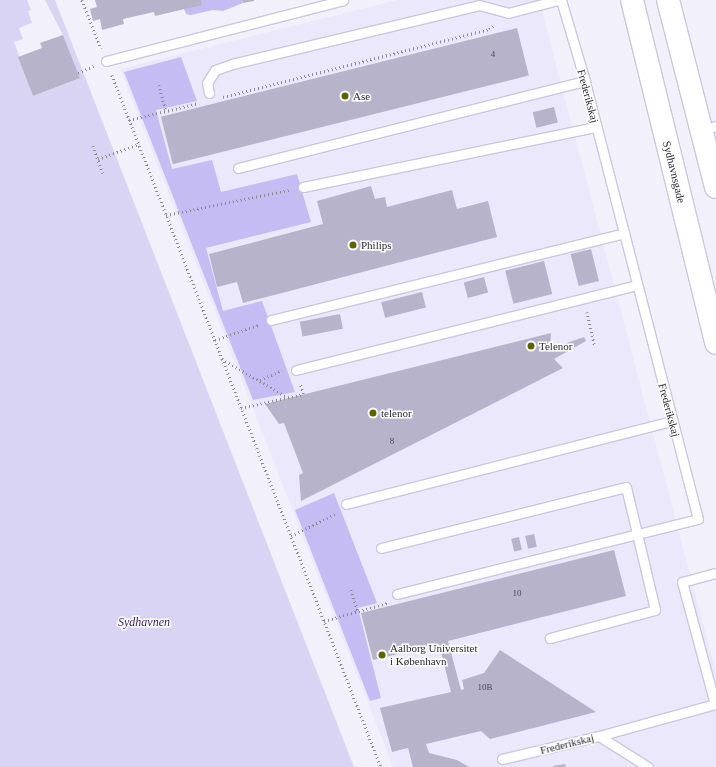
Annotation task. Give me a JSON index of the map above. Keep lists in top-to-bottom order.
{
  "streets": {
    "street": ["Sydhavnsgade"],
    "lane": ["Frederikskaj"]
  },
  "water": ["Sydhavnen"],
  "places": [
    "Ase",
    "Philips",
    "Telenor",
    "telenor",
    "Aalborg Universitet i København"
  ],
  "house_numbers": [
    "4",
    "8",
    "10",
    "10B"
  ]
}
